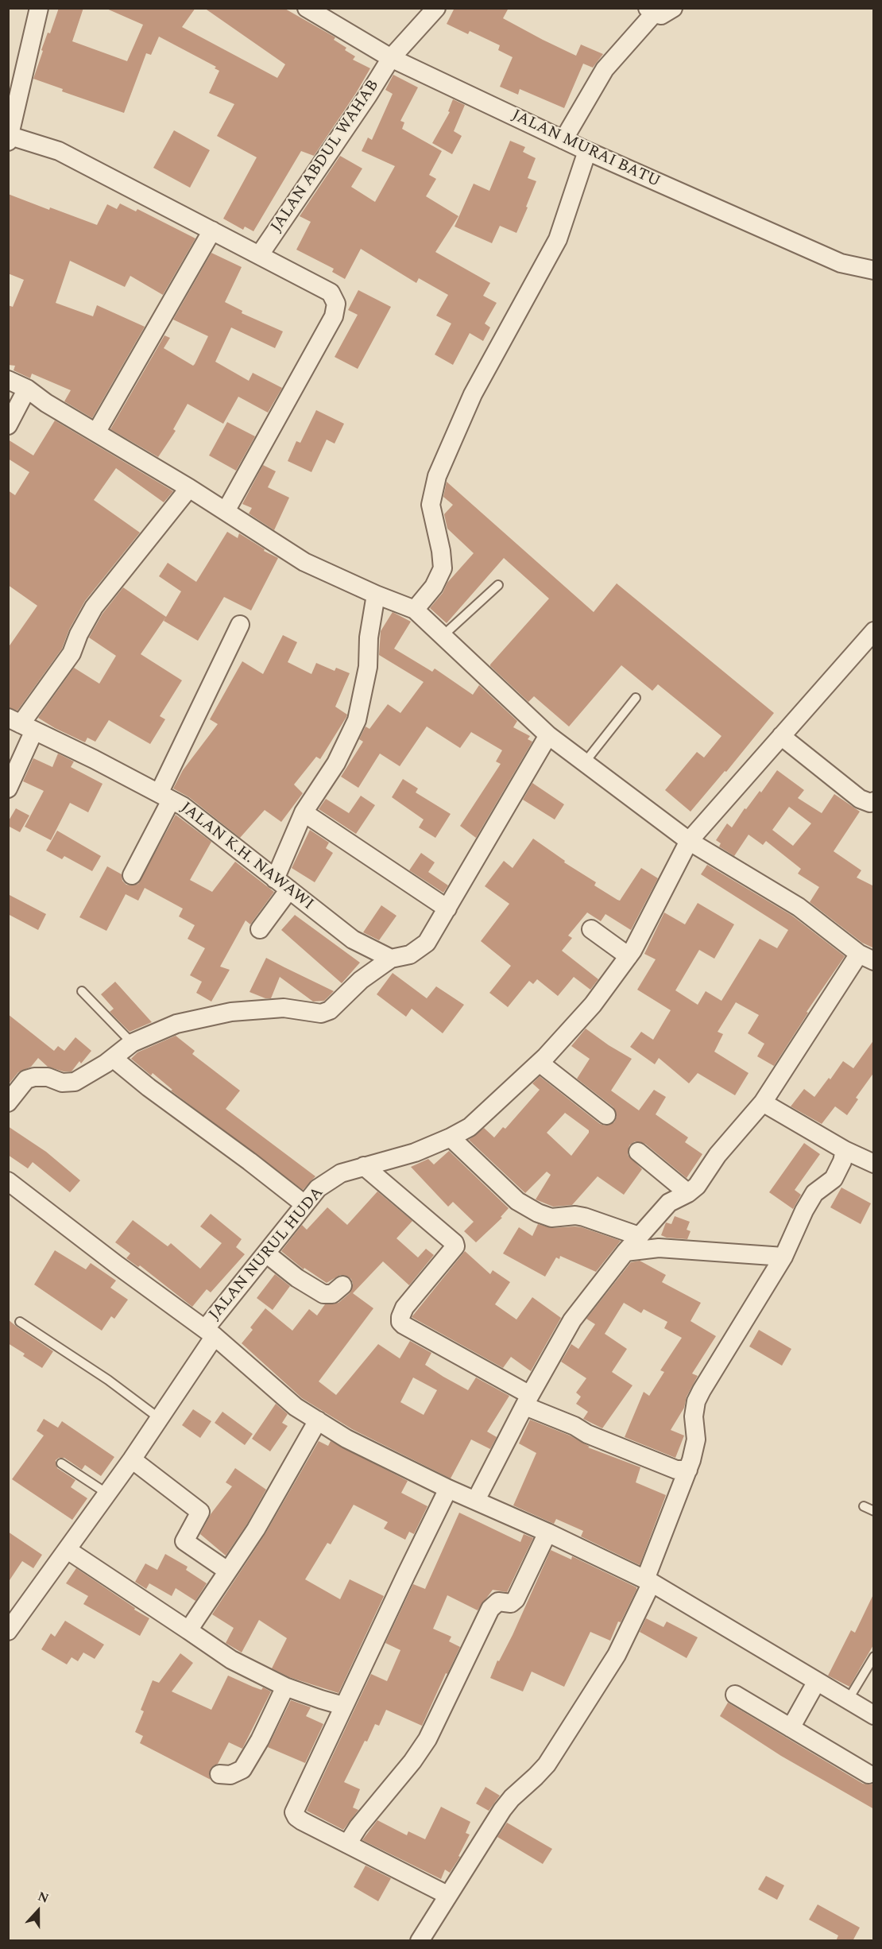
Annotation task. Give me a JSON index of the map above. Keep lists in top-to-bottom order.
{
  "streets": {
    "street": [
      "JALAN MURAI BATU",
      "JALAN ABDUL WAHAB",
      "JALAN K.H. NAWAWI",
      "JALAN NURUL HUDA"
    ]
  },
  "crossings": [
    ["JALAN MURAI BATU", "JALAN ABDUL WAHAB"]
  ],
  "north": "top"
}
